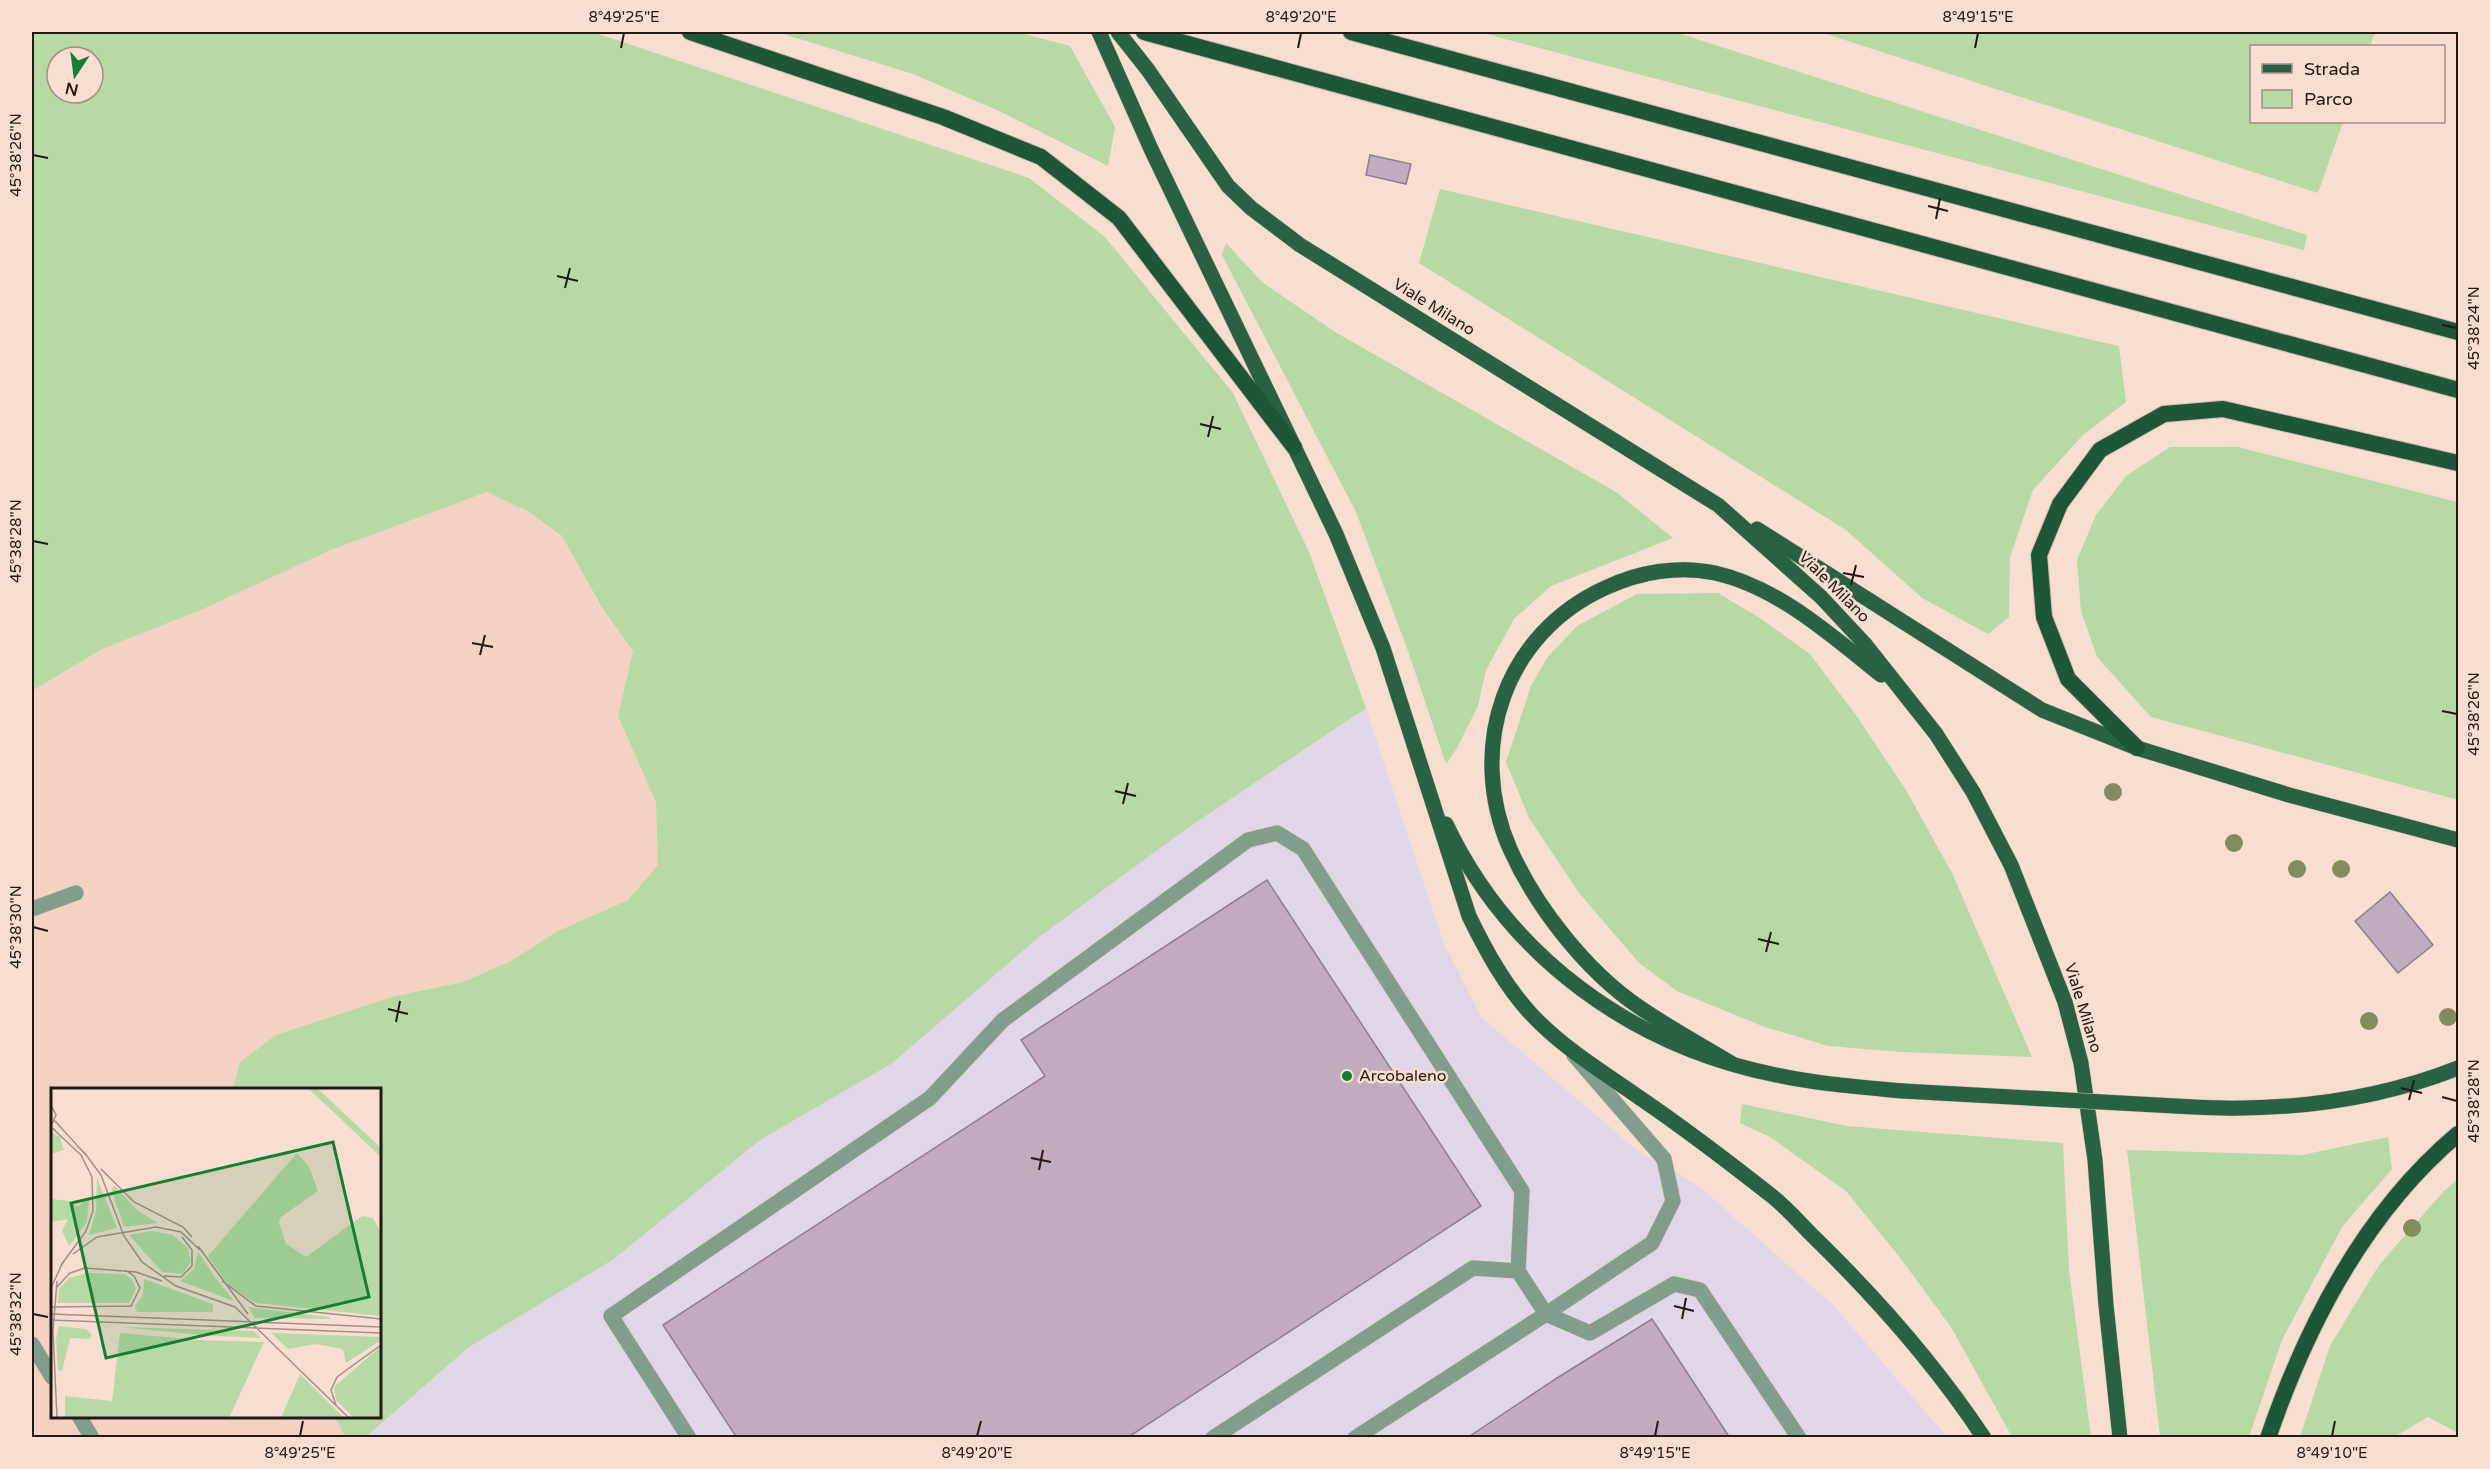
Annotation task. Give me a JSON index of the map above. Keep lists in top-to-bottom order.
{
  "streets": {
    "main road": ["Viale Milano"]
  },
  "places": ["Arcobaleno"],
  "legend": ["Strada", "Parco"],
  "north": "bottom",
  "coordinates": [
    "8°49'25\"E",
    "8°49'20\"E",
    "8°49'15\"E",
    "45°38'26\"N",
    "45°38'24\"N",
    "45°38'28\"N",
    "45°38'30\"N",
    "45°38'32\"N",
    "8°49'10\"E"
  ]
}
